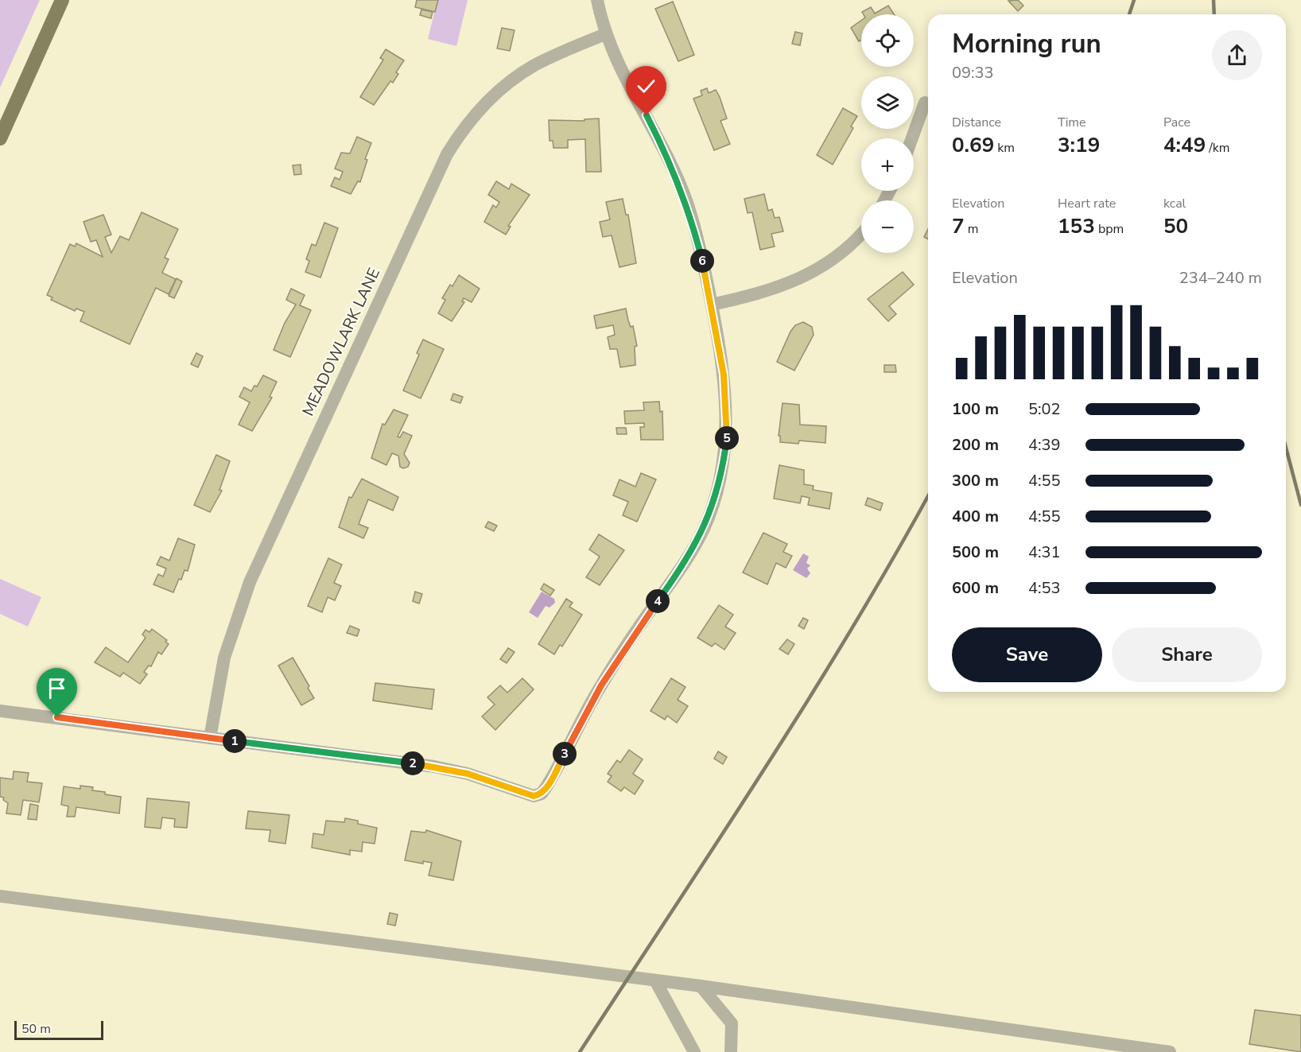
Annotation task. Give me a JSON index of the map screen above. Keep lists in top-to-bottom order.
{
  "streets": {
    "street": ["MEADOWLARK LANE"]
  },
  "scale_bar": "50 m",
  "page": {
    "map_buttons": ["+", "−"],
    "heading": ["Morning run", "09:33"],
    "stats": [
      ["Distance", "0.69 km"],
      ["Time", "3:19"],
      ["Pace", "4:49 /km"],
      ["Elevation", "7 m"],
      ["Heart rate", "153 bpm"],
      ["kcal", "50"]
    ],
    "pins": [
      "6",
      "5",
      "4",
      "1",
      "3",
      "2"
    ],
    "chart": ["Elevation", "234–240 m"],
    "list": [
      {
        "name": "100 m",
        "note": "5:02"
      },
      {
        "name": "200 m",
        "note": "4:39"
      },
      {
        "name": "300 m",
        "note": "4:55"
      },
      {
        "name": "400 m",
        "note": "4:55"
      },
      {
        "name": "500 m",
        "note": "4:31"
      },
      {
        "name": "600 m",
        "note": "4:53"
      }
    ],
    "buttons": ["Save", "Share"],
    "scale": "50 m"
  }
}
